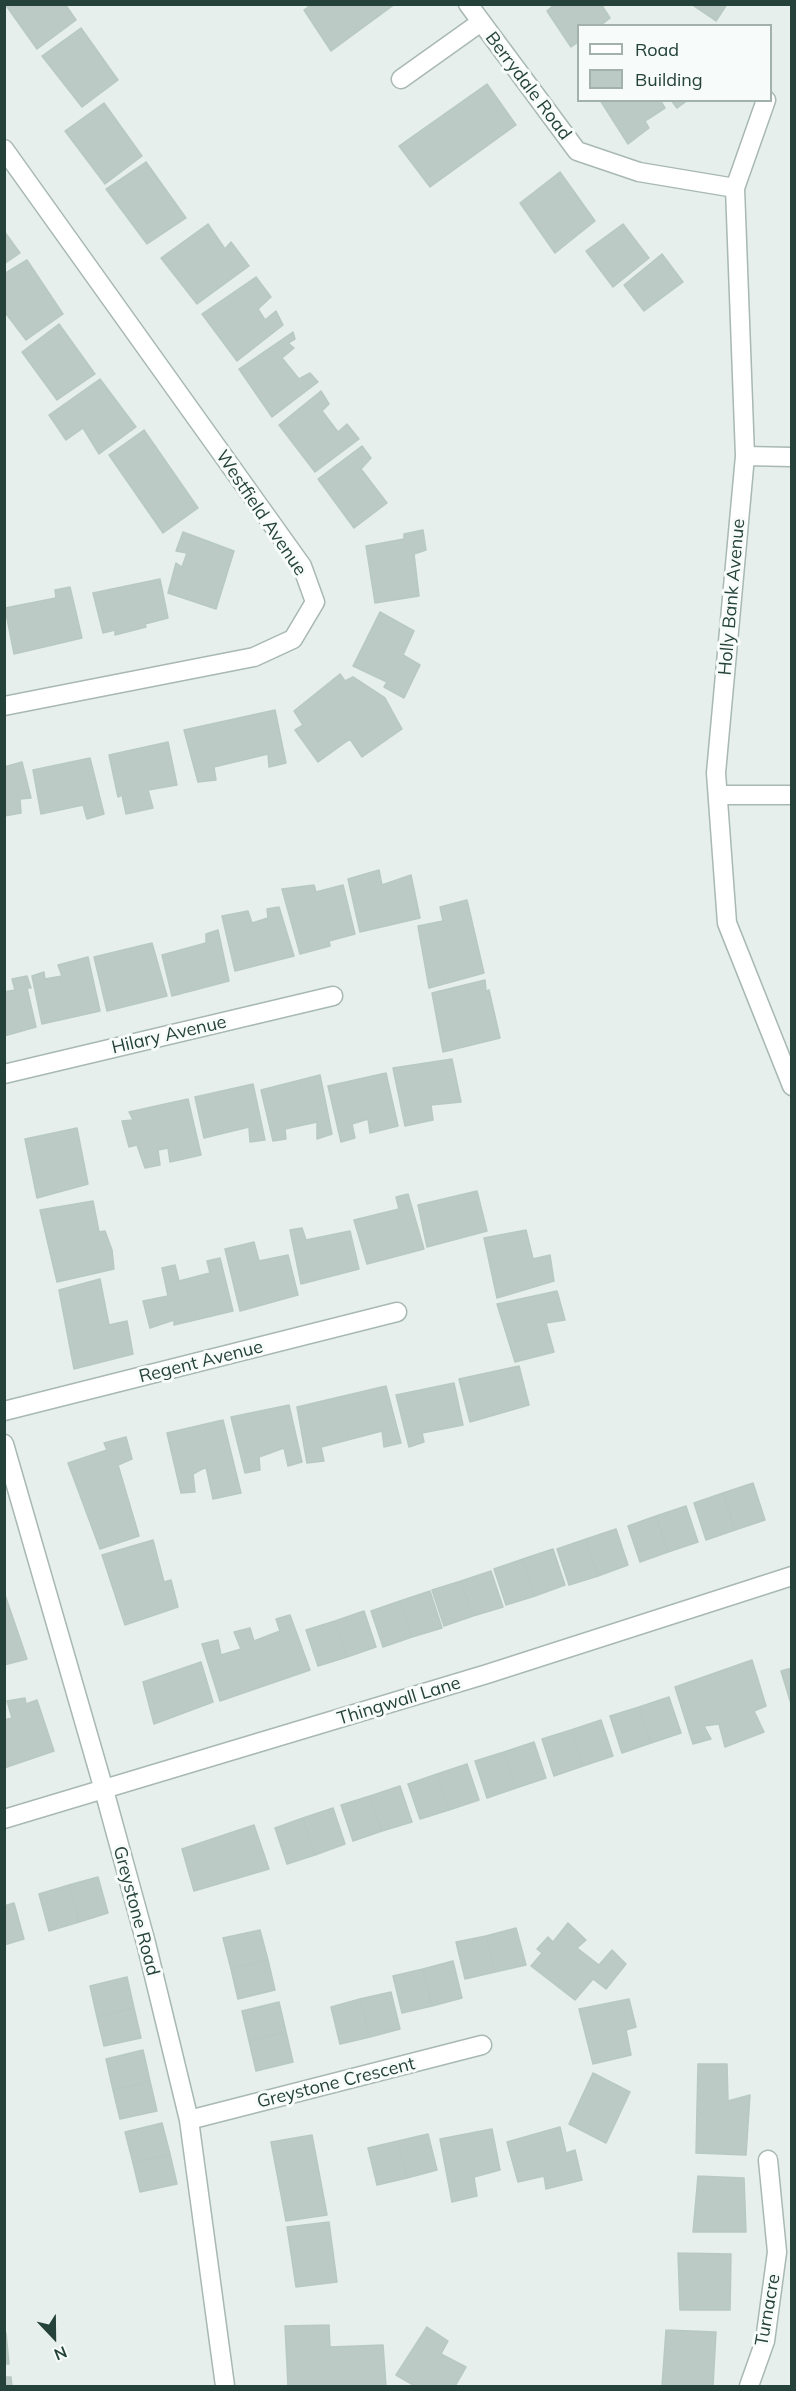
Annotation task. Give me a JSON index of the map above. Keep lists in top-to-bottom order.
{
  "streets": {
    "street": [
      "Berrydale Road",
      "Westfield Avenue",
      "Holly Bank Avenue",
      "Hilary Avenue",
      "Regent Avenue",
      "Thingwall Lane",
      "Greystone Road",
      "Greystone Crescent",
      "Turnacre"
    ]
  },
  "crossings": [
    ["Berrydale Road", "Holly Bank Avenue"],
    ["Thingwall Lane", "Greystone Road"],
    ["Greystone Road", "Greystone Crescent"]
  ],
  "legend": ["Road", "Building"],
  "north": "bottom"
}
